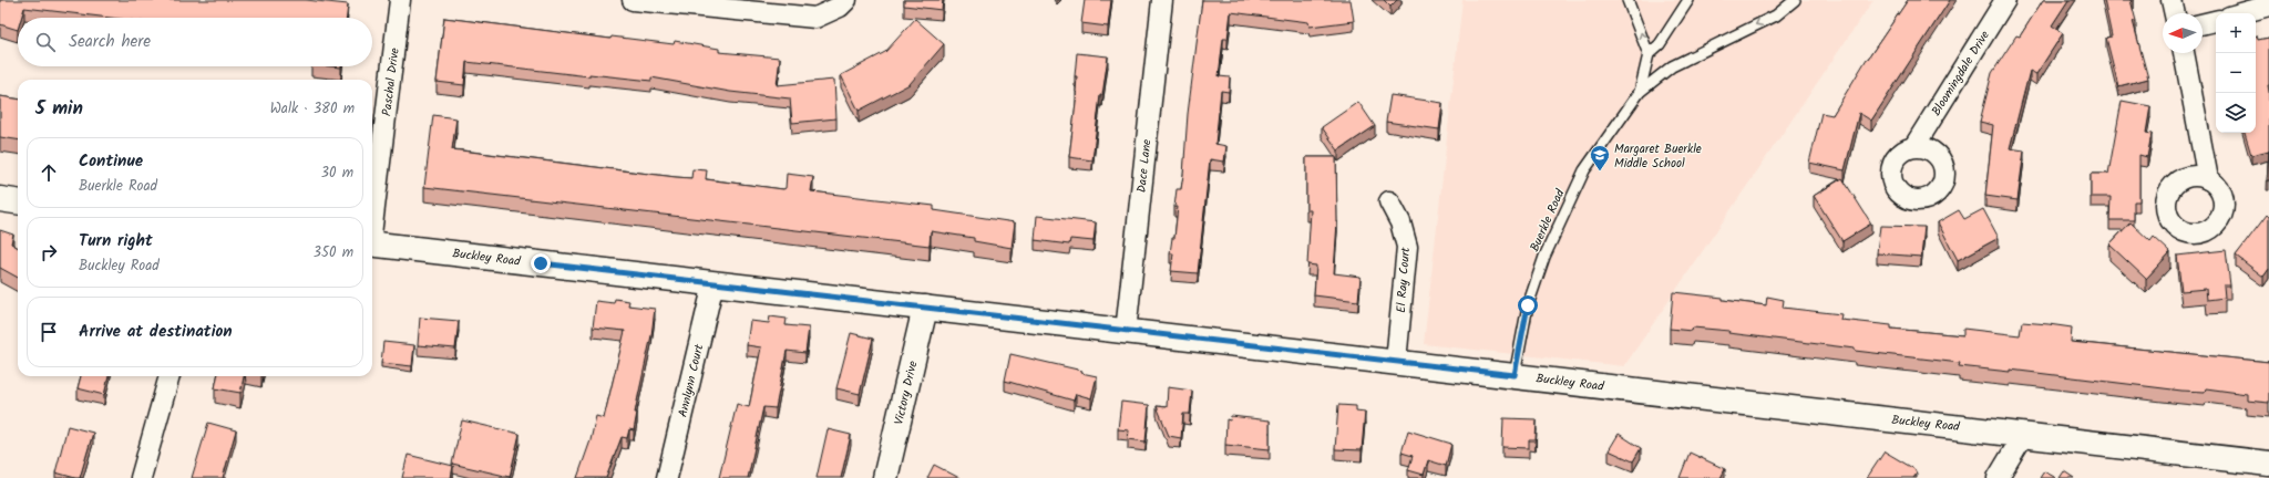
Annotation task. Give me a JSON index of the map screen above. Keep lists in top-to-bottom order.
{
  "streets": {
    "street": [
      "Bloomingdale Drive",
      "Paschal Drive",
      "Dace Lane",
      "Buckley Road",
      "El Ray Court",
      "Annlynn Court",
      "Victory Drive"
    ],
    "lane": ["Buerkle Road"]
  },
  "crossings": [
    ["Dace Lane", "Buckley Road"],
    ["Buerkle Road", "Buckley Road"],
    ["Buckley Road", "El Ray Court"],
    ["Buckley Road", "Annlynn Court"],
    ["Buckley Road", "Victory Drive"]
  ],
  "places": {
    "school or university": ["Margaret Buerkle Middle School"]
  },
  "north": "left",
  "page": {
    "map_buttons": ["+", "−"],
    "search": "Search here",
    "heading": ["5 min", "Walk · 380 m"],
    "list": [
      ["Continue", "Buerkle Road", "30 m"],
      ["Turn right", "Buckley Road", "350 m"],
      "Arrive at destination"
    ]
  }
}
